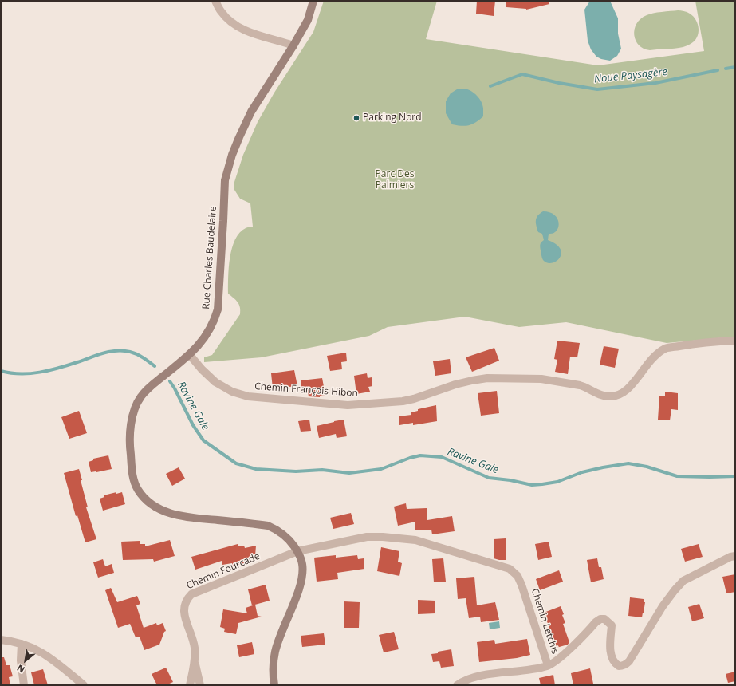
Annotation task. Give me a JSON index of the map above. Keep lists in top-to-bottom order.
{
  "streets": {
    "main road": ["Rue Charles Baudelaire"],
    "street": ["Chemin François Hibon", "Chemin Fourcade", "Chemin Letchis"]
  },
  "crossings": [
    ["Rue Charles Baudelaire", "Chemin François Hibon"],
    ["Rue Charles Baudelaire", "Chemin Fourcade"],
    ["Rue Charles Baudelaire", "Chemin Letchis"],
    ["Chemin Fourcade", "Chemin Letchis"]
  ],
  "water": ["Noue Paysagère", "Ravine Gale"],
  "parks": ["Parc Des Palmiers"],
  "places": ["Parking Nord"],
  "north": "bottom left"
}
